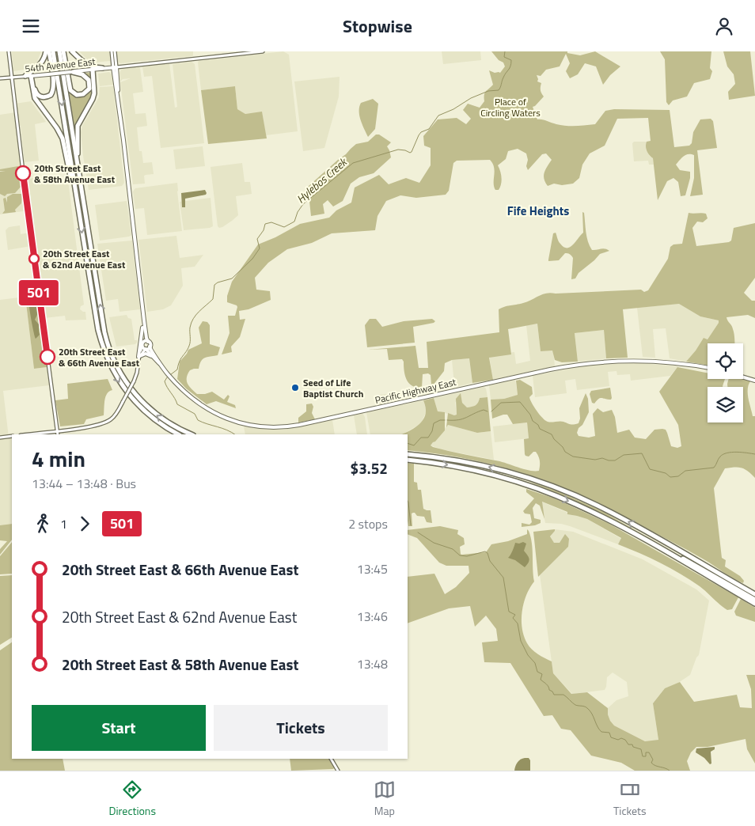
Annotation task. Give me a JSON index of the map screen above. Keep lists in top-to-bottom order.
{
  "streets": {
    "main road": ["54th Avenue East", "Pacific Highway East"]
  },
  "districts": ["Fife Heights"],
  "water": ["Hylebos Creek"],
  "parks": ["Place of Circling Waters"],
  "places": [
    "20th Street East & 58th Avenue East",
    "20th Street East & 62nd Avenue East",
    "20th Street East & 66th Avenue East",
    "Seed of Life Baptist Church"
  ],
  "lines": ["bus line 501"],
  "page": {
    "header": "Stopwise",
    "on_map": "501",
    "heading": ["4 min", "13:44 – 13:48 · Bus", "$3.52"],
    "legs": ["1", "501", "2 stops"],
    "list": [
      {
        "name": "20th Street East & 66th Avenue East",
        "value": "13:45"
      },
      {
        "name": "20th Street East & 62nd Avenue East",
        "value": "13:46"
      },
      {
        "name": "20th Street East & 58th Avenue East",
        "value": "13:48"
      }
    ],
    "buttons": ["Start", "Tickets"],
    "tabs": ["Directions", "Map", "Tickets"]
  }
}
